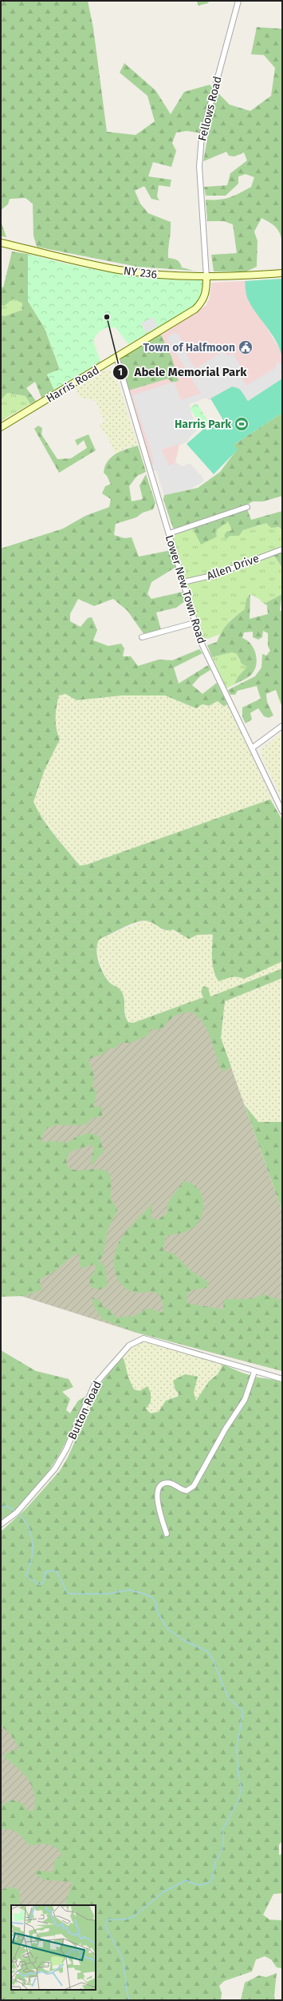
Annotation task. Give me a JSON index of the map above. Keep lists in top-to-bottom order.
{
  "streets": {
    "main road": ["NY 236", "Harris Road"],
    "street": [
      "Fellows Road",
      "Allen Drive",
      "Lower New Town Road",
      "Button Road"
    ]
  },
  "crossings": [
    ["Fellows Road", "NY 236"],
    ["Fellows Road", "Harris Road"],
    ["NY 236", "Harris Road"],
    ["Harris Road", "Lower New Town Road"],
    ["Allen Drive", "Lower New Town Road"]
  ],
  "places": {
    "other": ["Abele Memorial Park"],
    "public building": ["Town of Halfmoon"],
    "sports": ["Harris Park"]
  }
}
